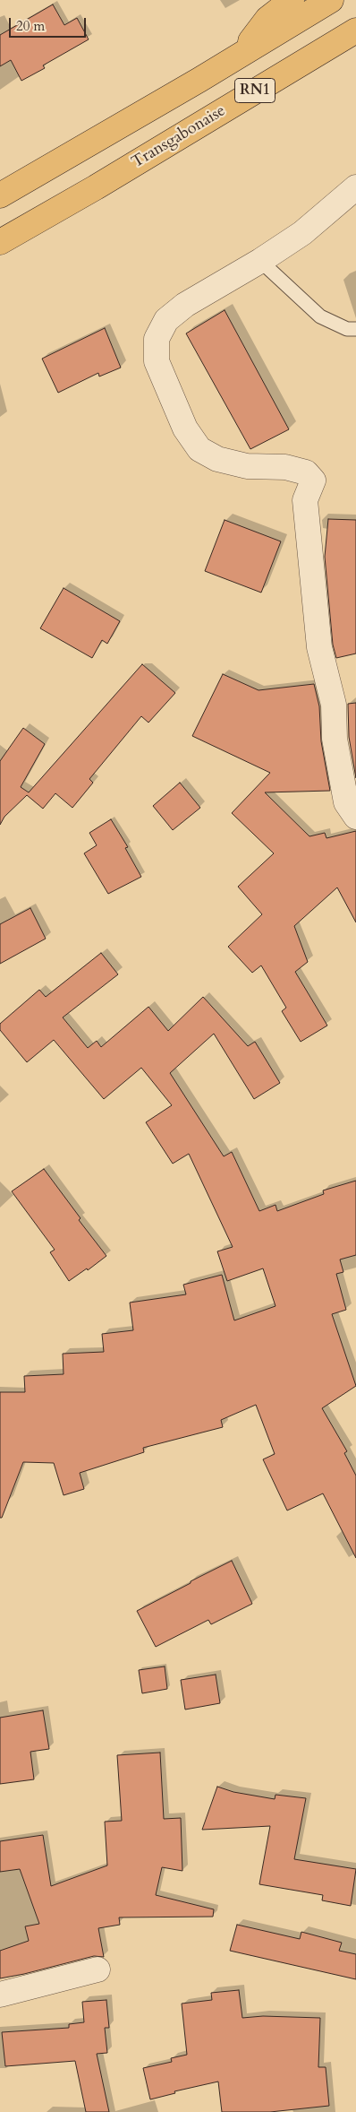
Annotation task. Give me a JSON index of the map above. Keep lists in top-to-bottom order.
{
  "streets": {
    "highway": ["RN1", "Transgabonaise"]
  },
  "scale_bar": "20 m"
}
